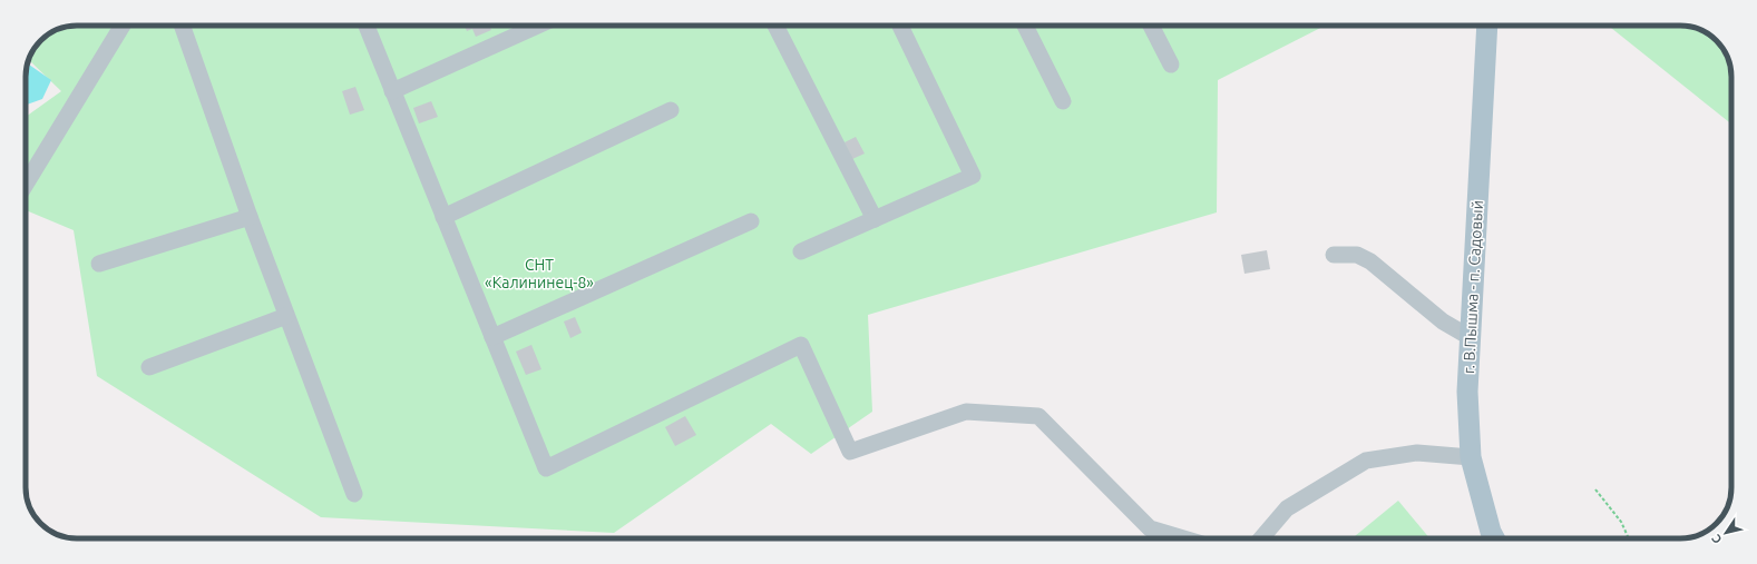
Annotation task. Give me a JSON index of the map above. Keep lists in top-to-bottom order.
{
  "streets": {
    "main road": ["г. В.Пышма - п. Садовый"]
  },
  "parks": ["СНТ «Калининец-8»"],
  "north": "bottom left"
}
